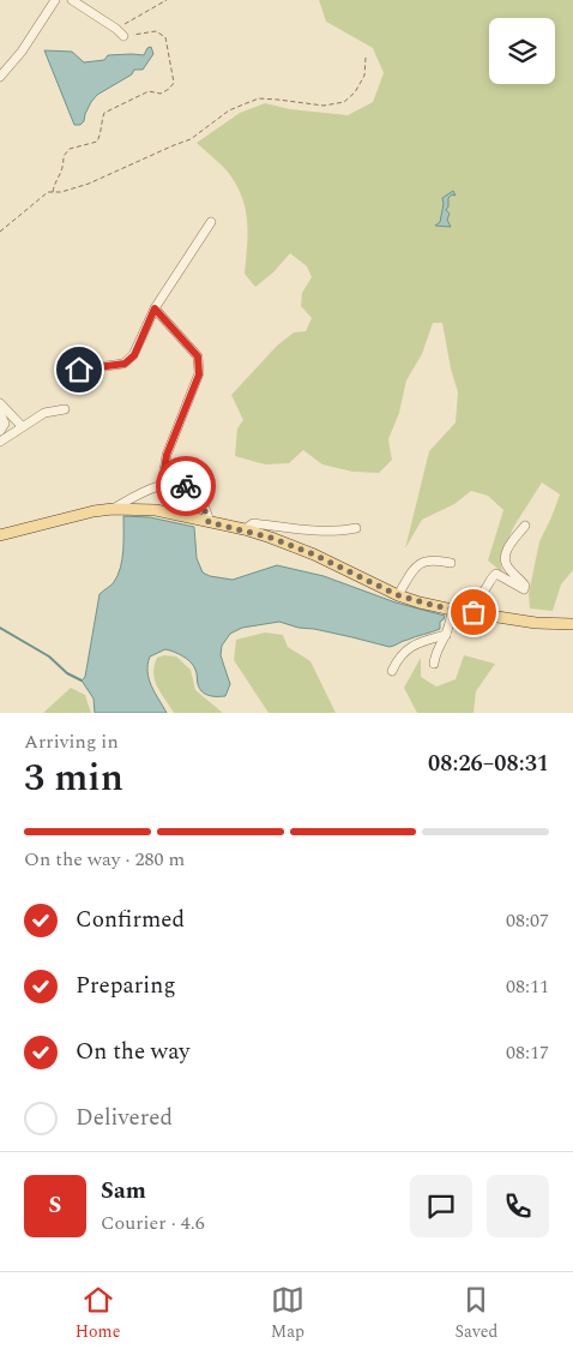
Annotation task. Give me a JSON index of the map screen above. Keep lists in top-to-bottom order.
{
  "page": {
    "heading": ["3 min", "Arriving in", "08:26–08:31"],
    "panel": ["Sam", "Courier · 4.6"],
    "bar": "On the way · 280 m",
    "list": [
      ["Confirmed", "08:07"],
      ["Preparing", "08:11"],
      ["On the way", "08:17"],
      "Delivered"
    ],
    "round": "S",
    "tabs": ["Home", "Map", "Saved"]
  }
}
